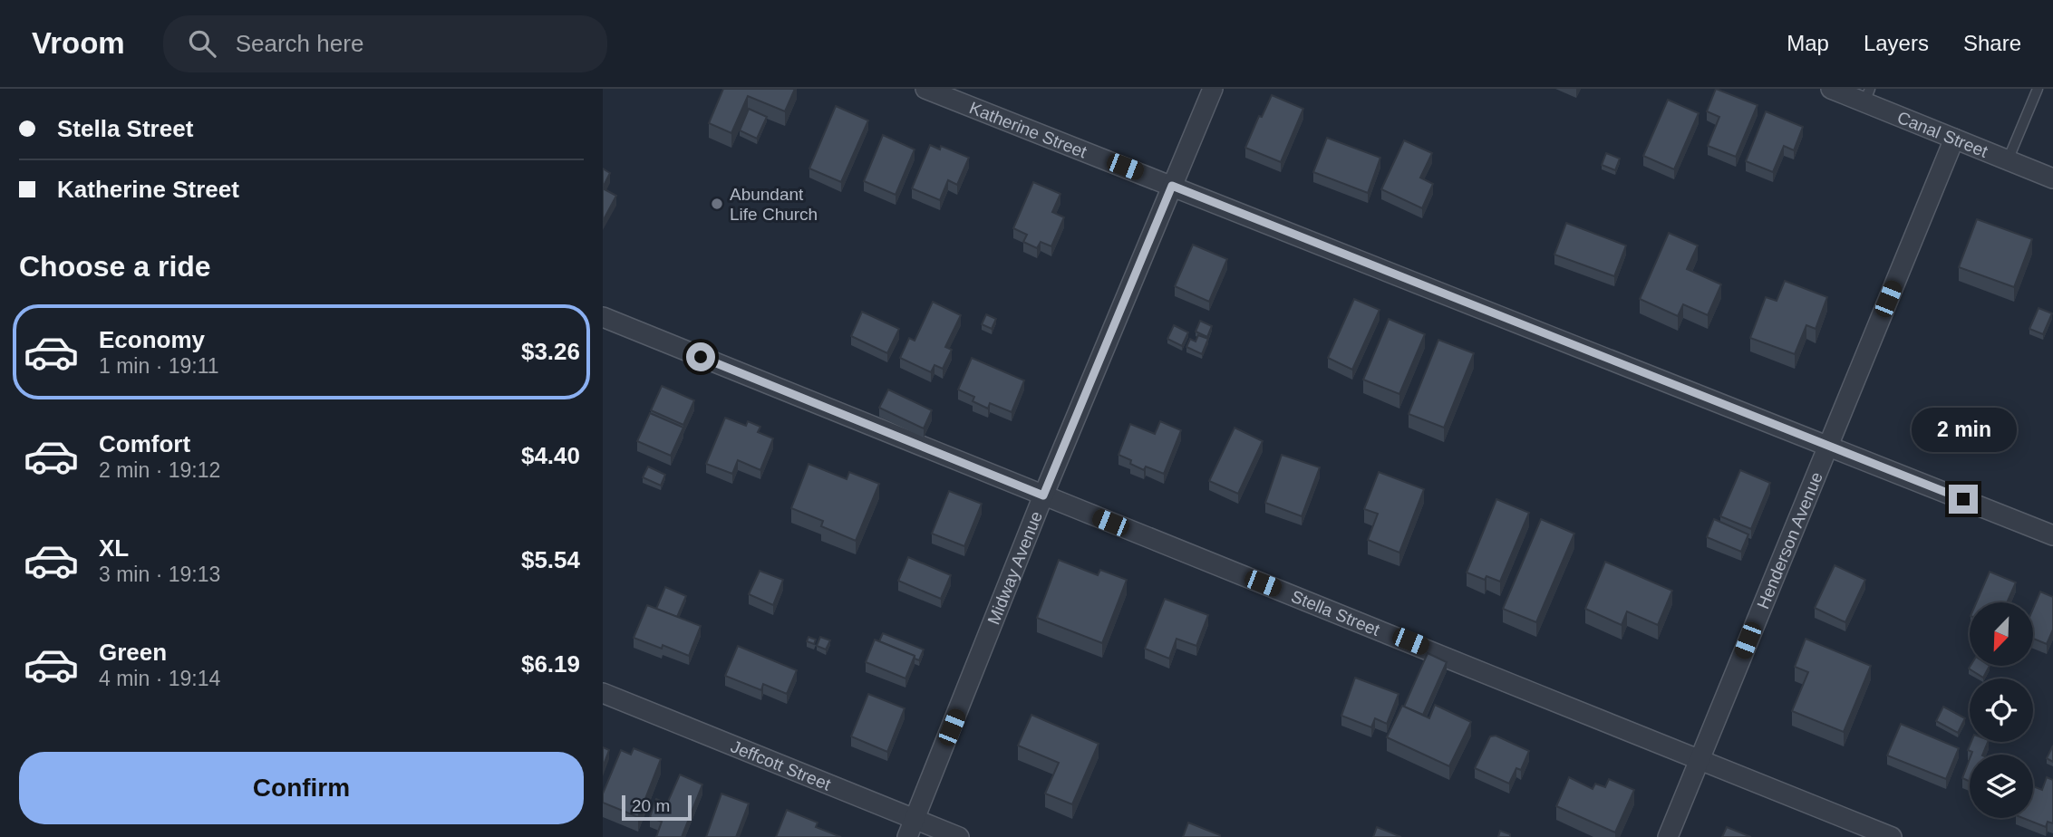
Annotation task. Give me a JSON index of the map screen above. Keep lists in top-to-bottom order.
{
  "streets": {
    "street": [
      "Katherine Street",
      "Canal Street",
      "Henderson Avenue",
      "Midway Avenue",
      "Stella Street",
      "Jeffcott Street"
    ]
  },
  "crossings": [
    ["Katherine Street", "Henderson Avenue"],
    ["Katherine Street", "Midway Avenue"],
    ["Canal Street", "Henderson Avenue"],
    ["Henderson Avenue", "Stella Street"],
    ["Midway Avenue", "Stella Street"],
    ["Midway Avenue", "Jeffcott Street"]
  ],
  "places": ["Abundant Life Church"],
  "scale_bar": "20 m",
  "north": "bottom left",
  "page": {
    "header": "Vroom",
    "search": "Search here",
    "nav": ["Map", "Layers", "Share"],
    "banner": ["Stella Street", "Katherine Street"],
    "heading": "Choose a ride",
    "list": [
      {
        "name": "Economy",
        "note": "1 min · 19:11",
        "value": "$3.26"
      },
      {
        "name": "Comfort",
        "note": "2 min · 19:12",
        "value": "$4.40"
      },
      {
        "name": "XL",
        "note": "3 min · 19:13",
        "value": "$5.54"
      },
      {
        "name": "Green",
        "note": "4 min · 19:14",
        "value": "$6.19"
      }
    ],
    "bubble": "2 min",
    "buttons": "Confirm",
    "scale": "20 m"
  }
}
